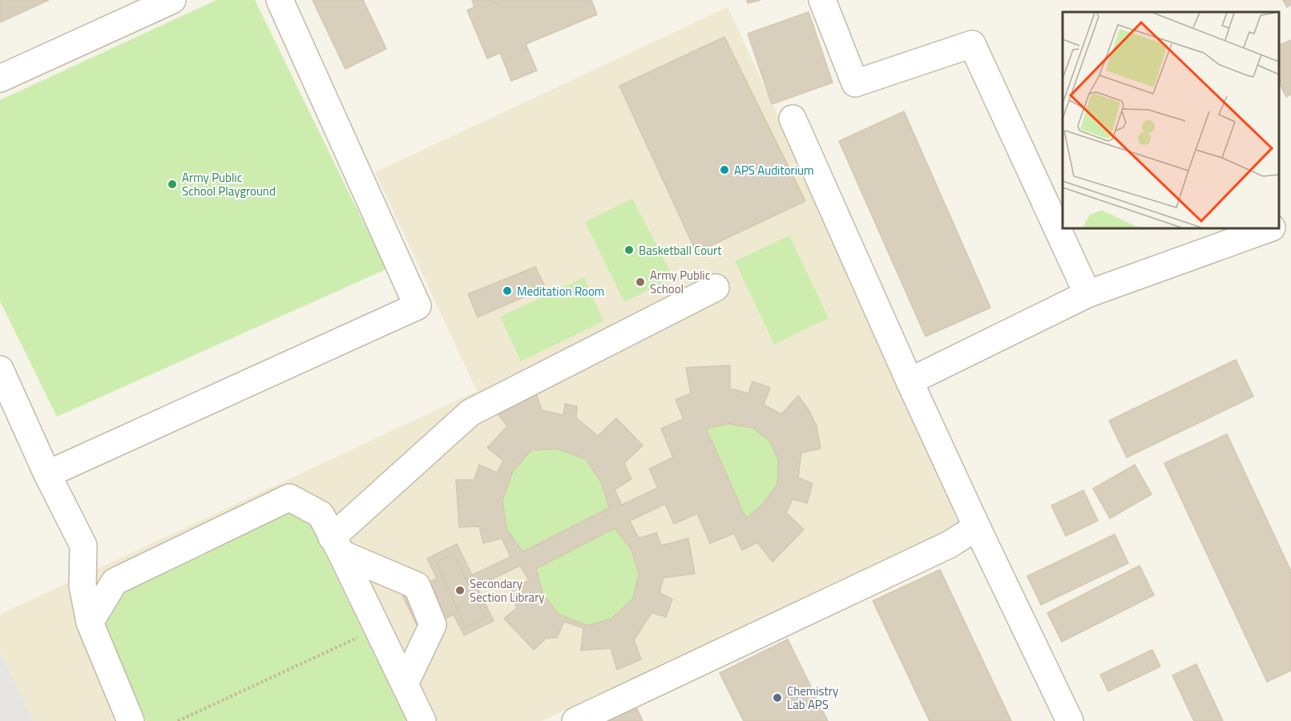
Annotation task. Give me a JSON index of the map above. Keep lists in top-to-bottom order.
{
  "places": [
    "APS Auditorium",
    "Army Public School Playground",
    "Basketball Court",
    "Army Public School",
    "Meditation Room",
    "Secondary Section Library",
    "Chemistry Lab APS"
  ]
}
